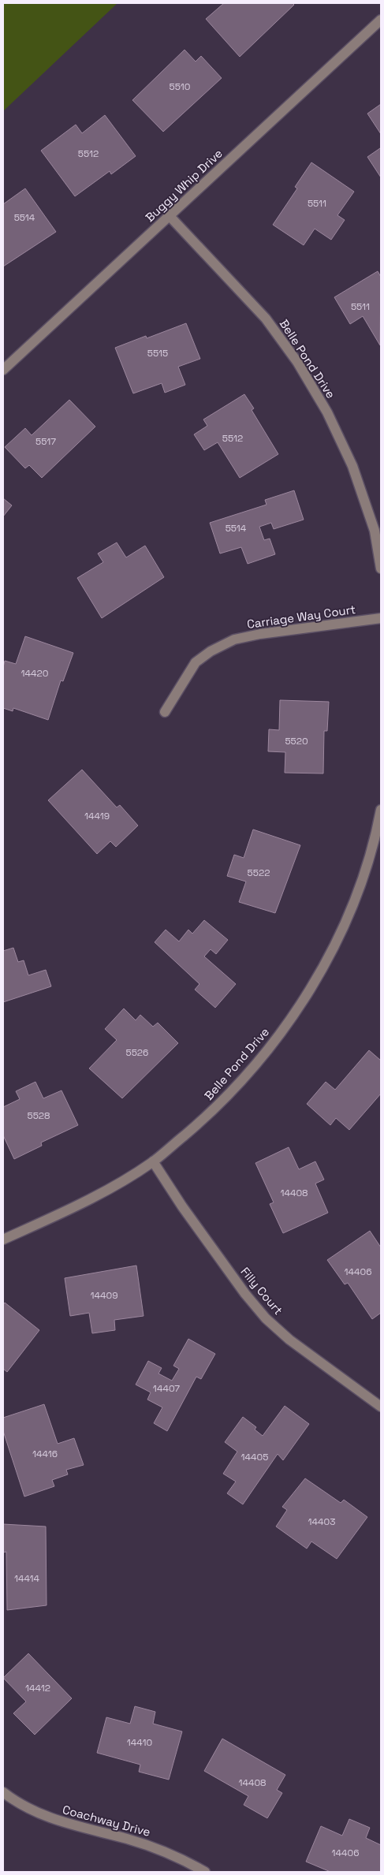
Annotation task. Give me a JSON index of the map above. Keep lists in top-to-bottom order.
{
  "streets": {
    "street": [
      "Buggy Whip Drive",
      "Belle Pond Drive",
      "Carriage Way Court",
      "Filly Court",
      "Coachway Drive"
    ]
  },
  "crossings": [
    ["Buggy Whip Drive", "Belle Pond Drive"],
    ["Belle Pond Drive", "Filly Court"]
  ],
  "house_numbers": [
    "5510",
    "5512",
    "5511",
    "5514",
    "5511",
    "5515",
    "5512",
    "5517",
    "5514",
    "14420",
    "5520",
    "14419",
    "5522",
    "5526",
    "5528",
    "14408",
    "14406",
    "14409",
    "14407",
    "14416",
    "14405",
    "14403",
    "14414",
    "14412",
    "14410",
    "14408",
    "14406"
  ]
}
